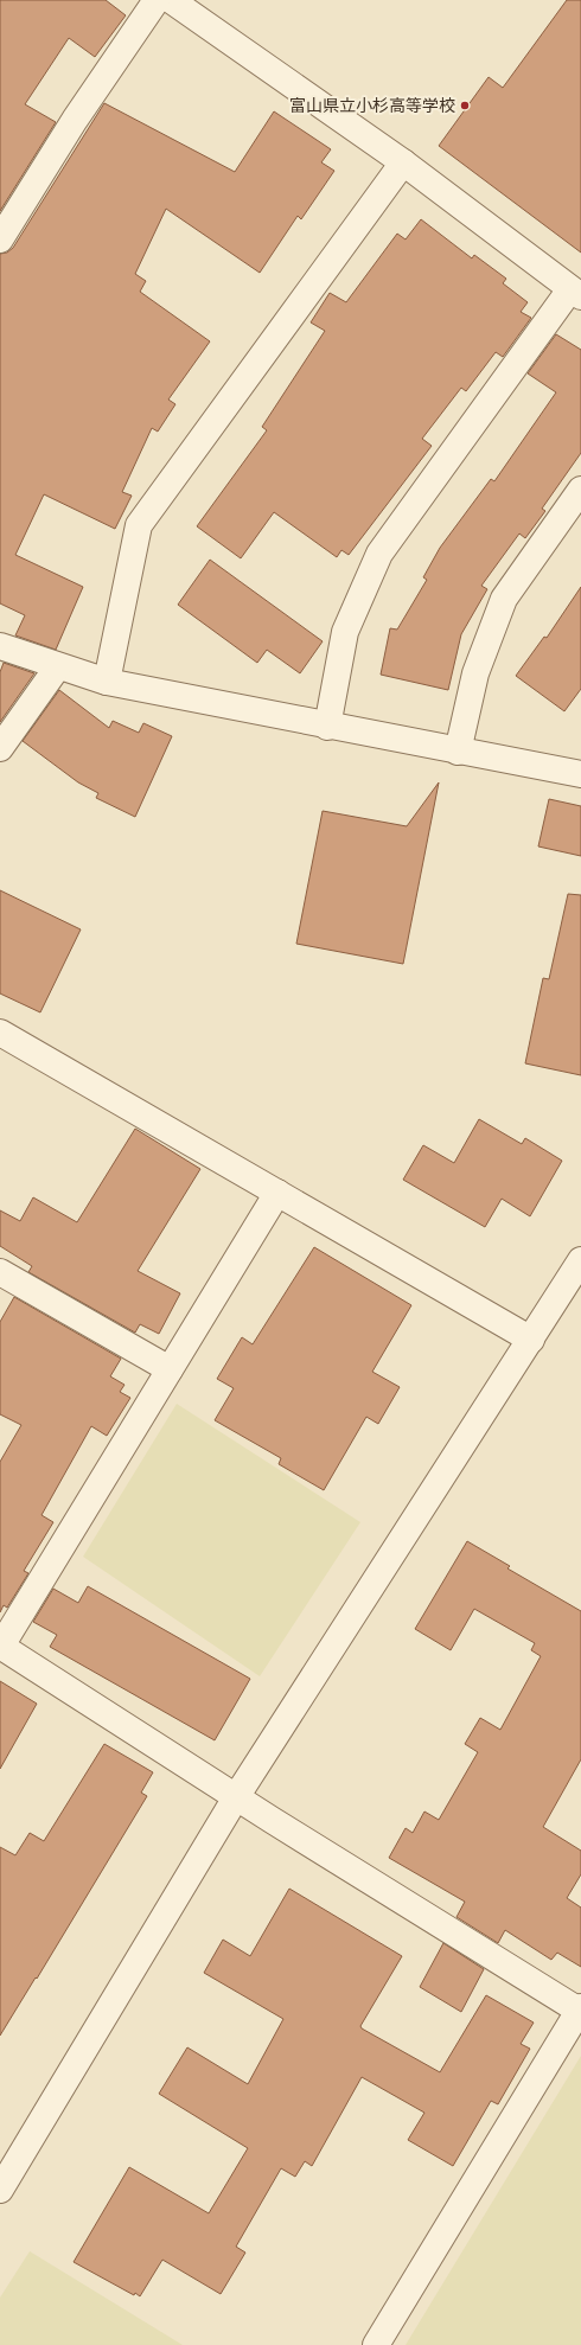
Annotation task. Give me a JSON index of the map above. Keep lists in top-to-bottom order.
{
  "places": ["富山県立小杉高等学校"]
}
